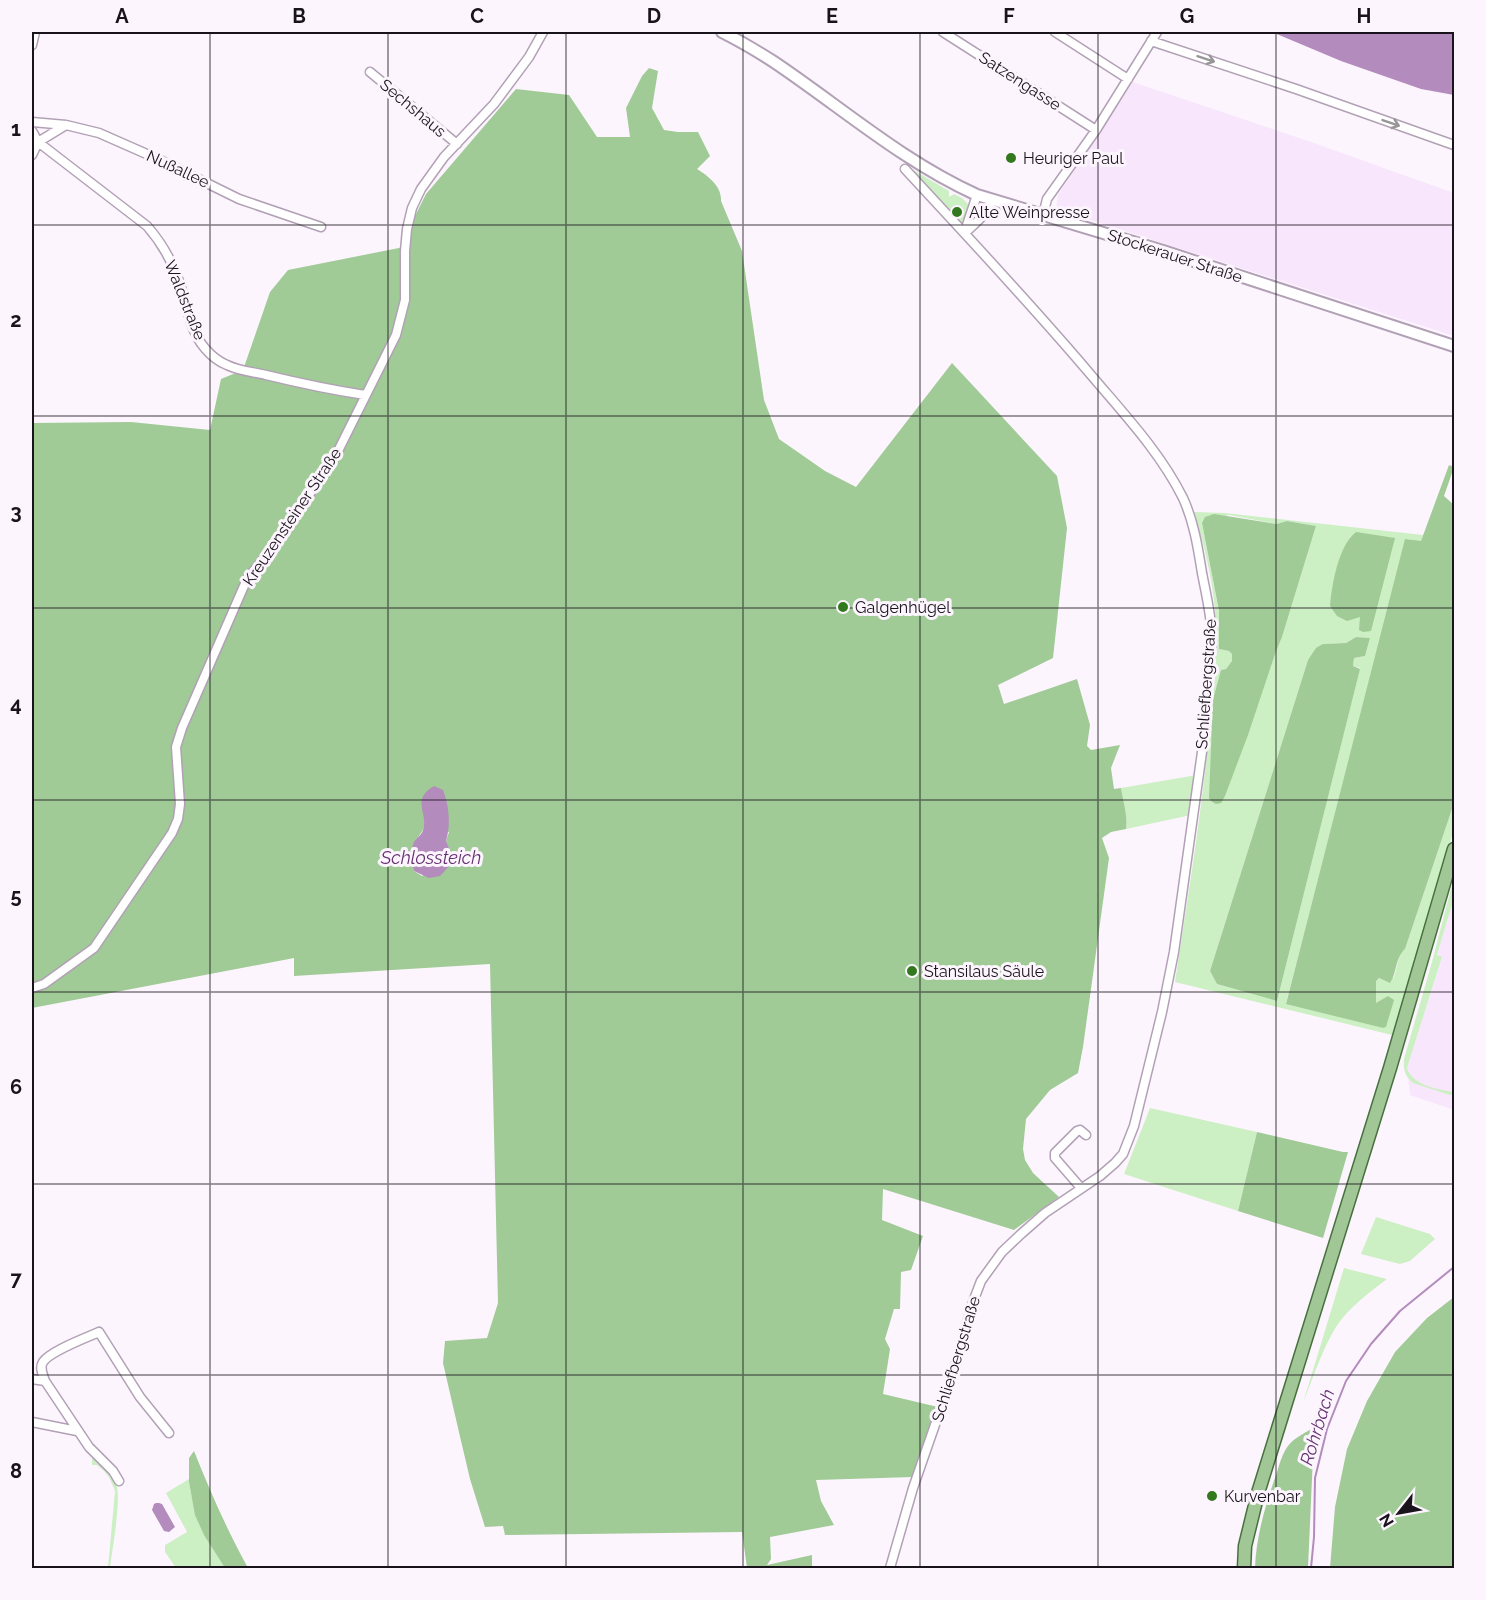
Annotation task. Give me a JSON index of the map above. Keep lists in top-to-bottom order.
{
  "streets": {
    "street": [
      "Satzengasse",
      "Sechshaus",
      "Nußallee",
      "Stockerauer Straße",
      "Waldstraße",
      "Kreuzensteiner Straße",
      "Schliefbergstraße"
    ]
  },
  "crossings": [
    ["Sechshaus", "Kreuzensteiner Straße"],
    ["Waldstraße", "Kreuzensteiner Straße"]
  ],
  "water": ["Schlossteich", "Rohrbach"],
  "places": [
    "Heuriger Paul",
    "Alte Weinpresse",
    "Galgenhügel",
    "Stansilaus Säule",
    "Kurvenbar"
  ],
  "north": "bottom left",
  "grid": {
    "columns": [
      "A",
      "B",
      "C",
      "D",
      "E",
      "F",
      "G",
      "H"
    ],
    "rows": [
      "1",
      "2",
      "3",
      "4",
      "5",
      "6",
      "7",
      "8"
    ]
  }
}
